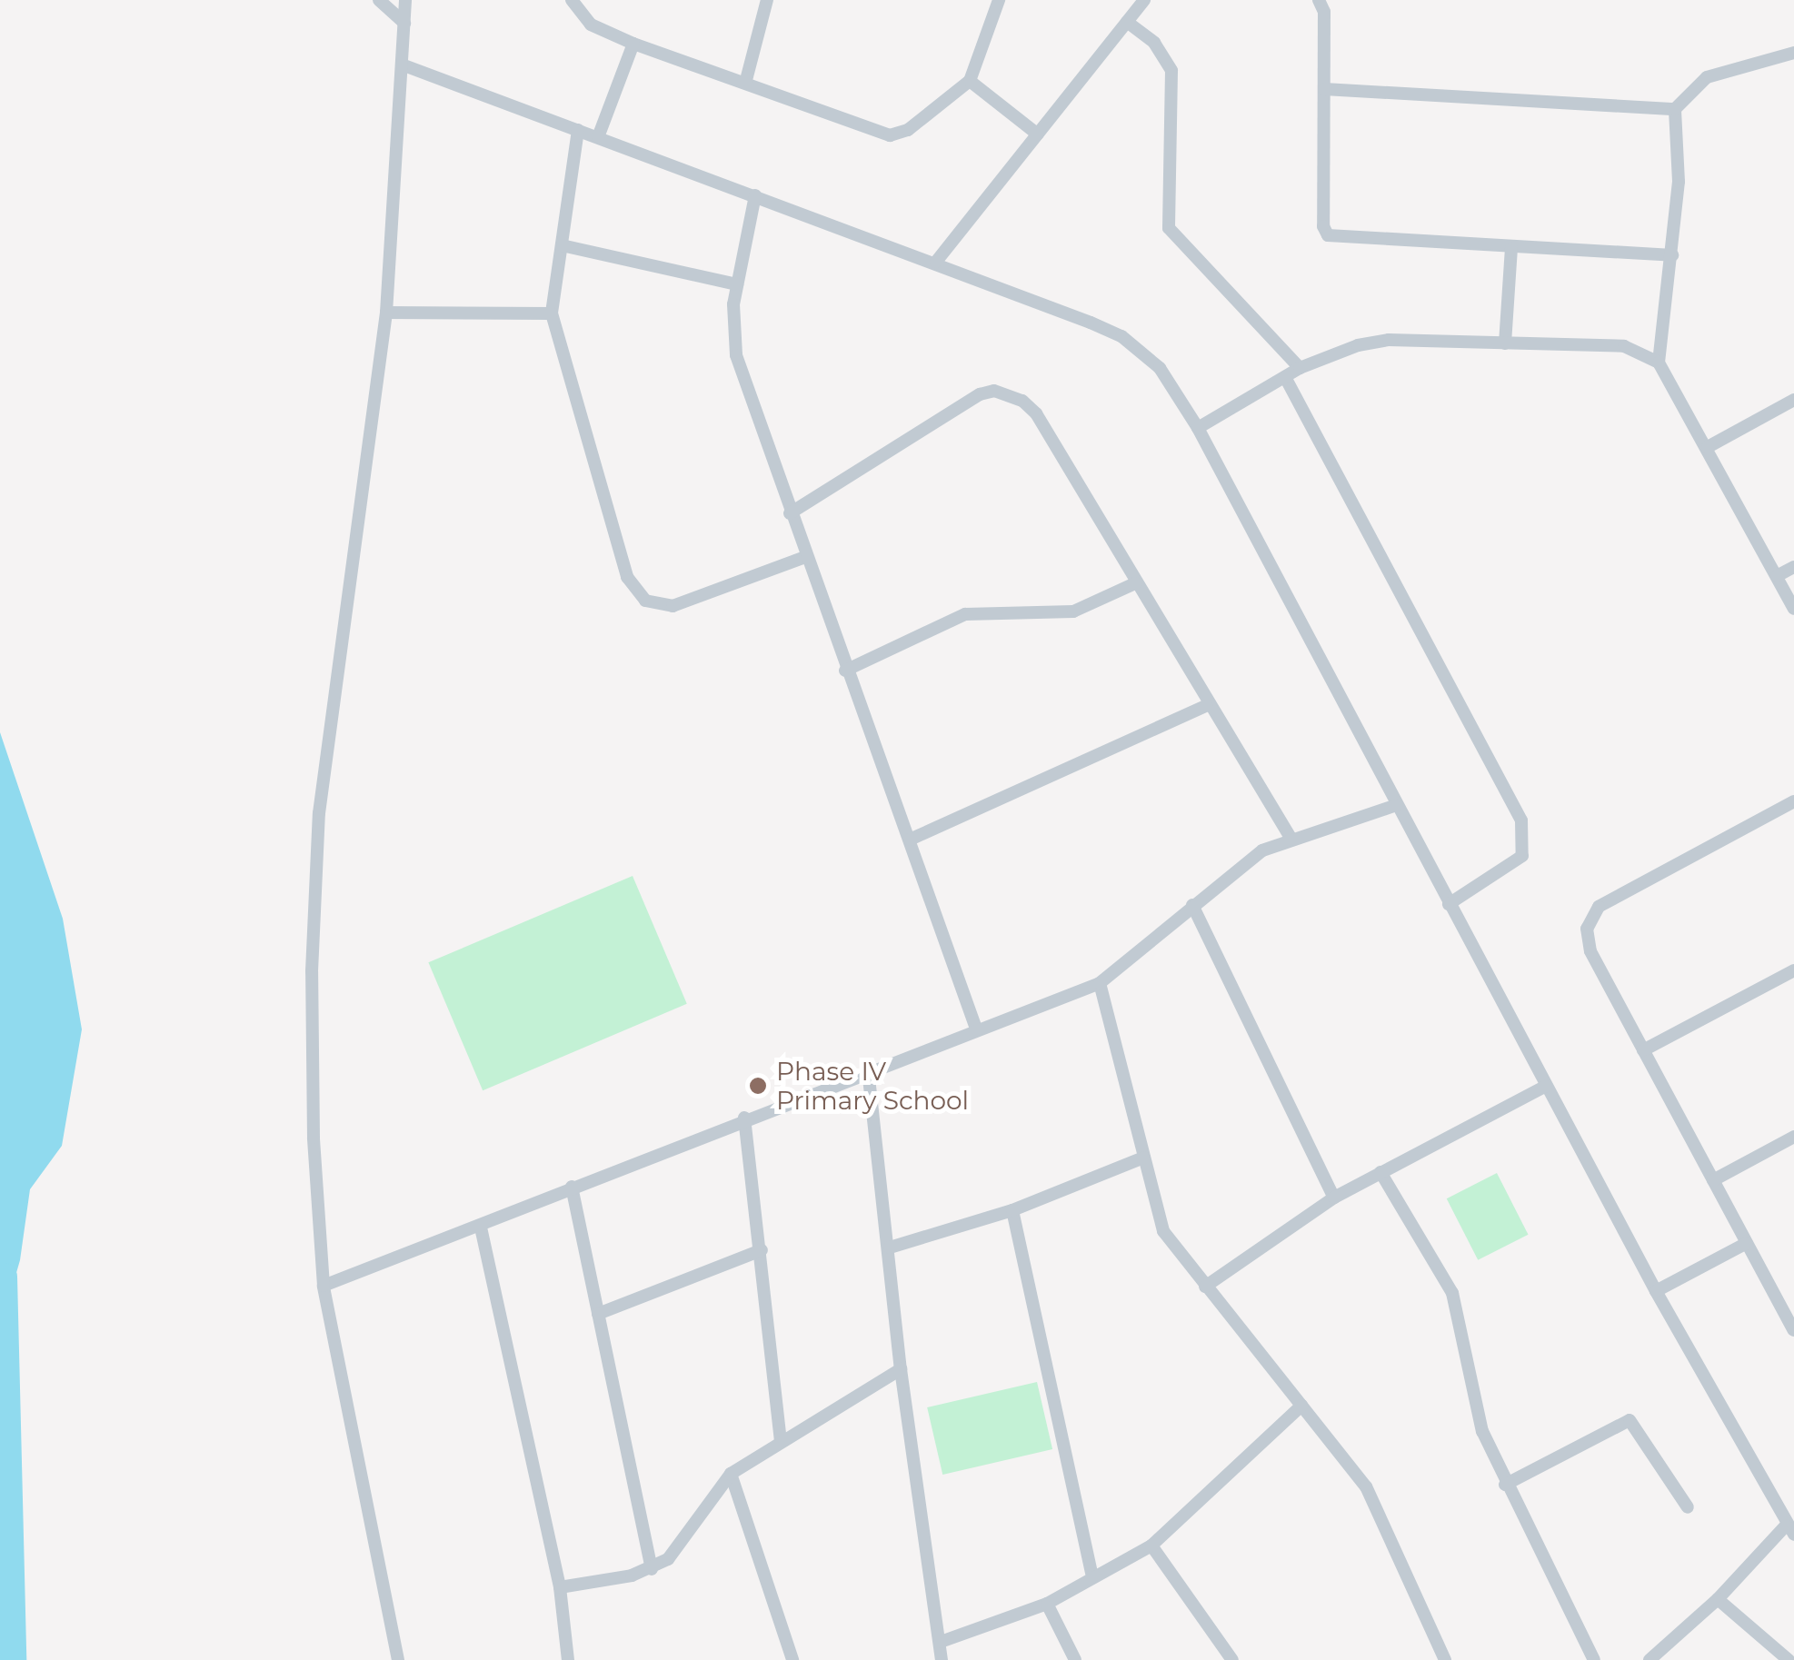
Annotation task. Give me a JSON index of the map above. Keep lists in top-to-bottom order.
{
  "places": ["Phase IV Primary School"]
}
